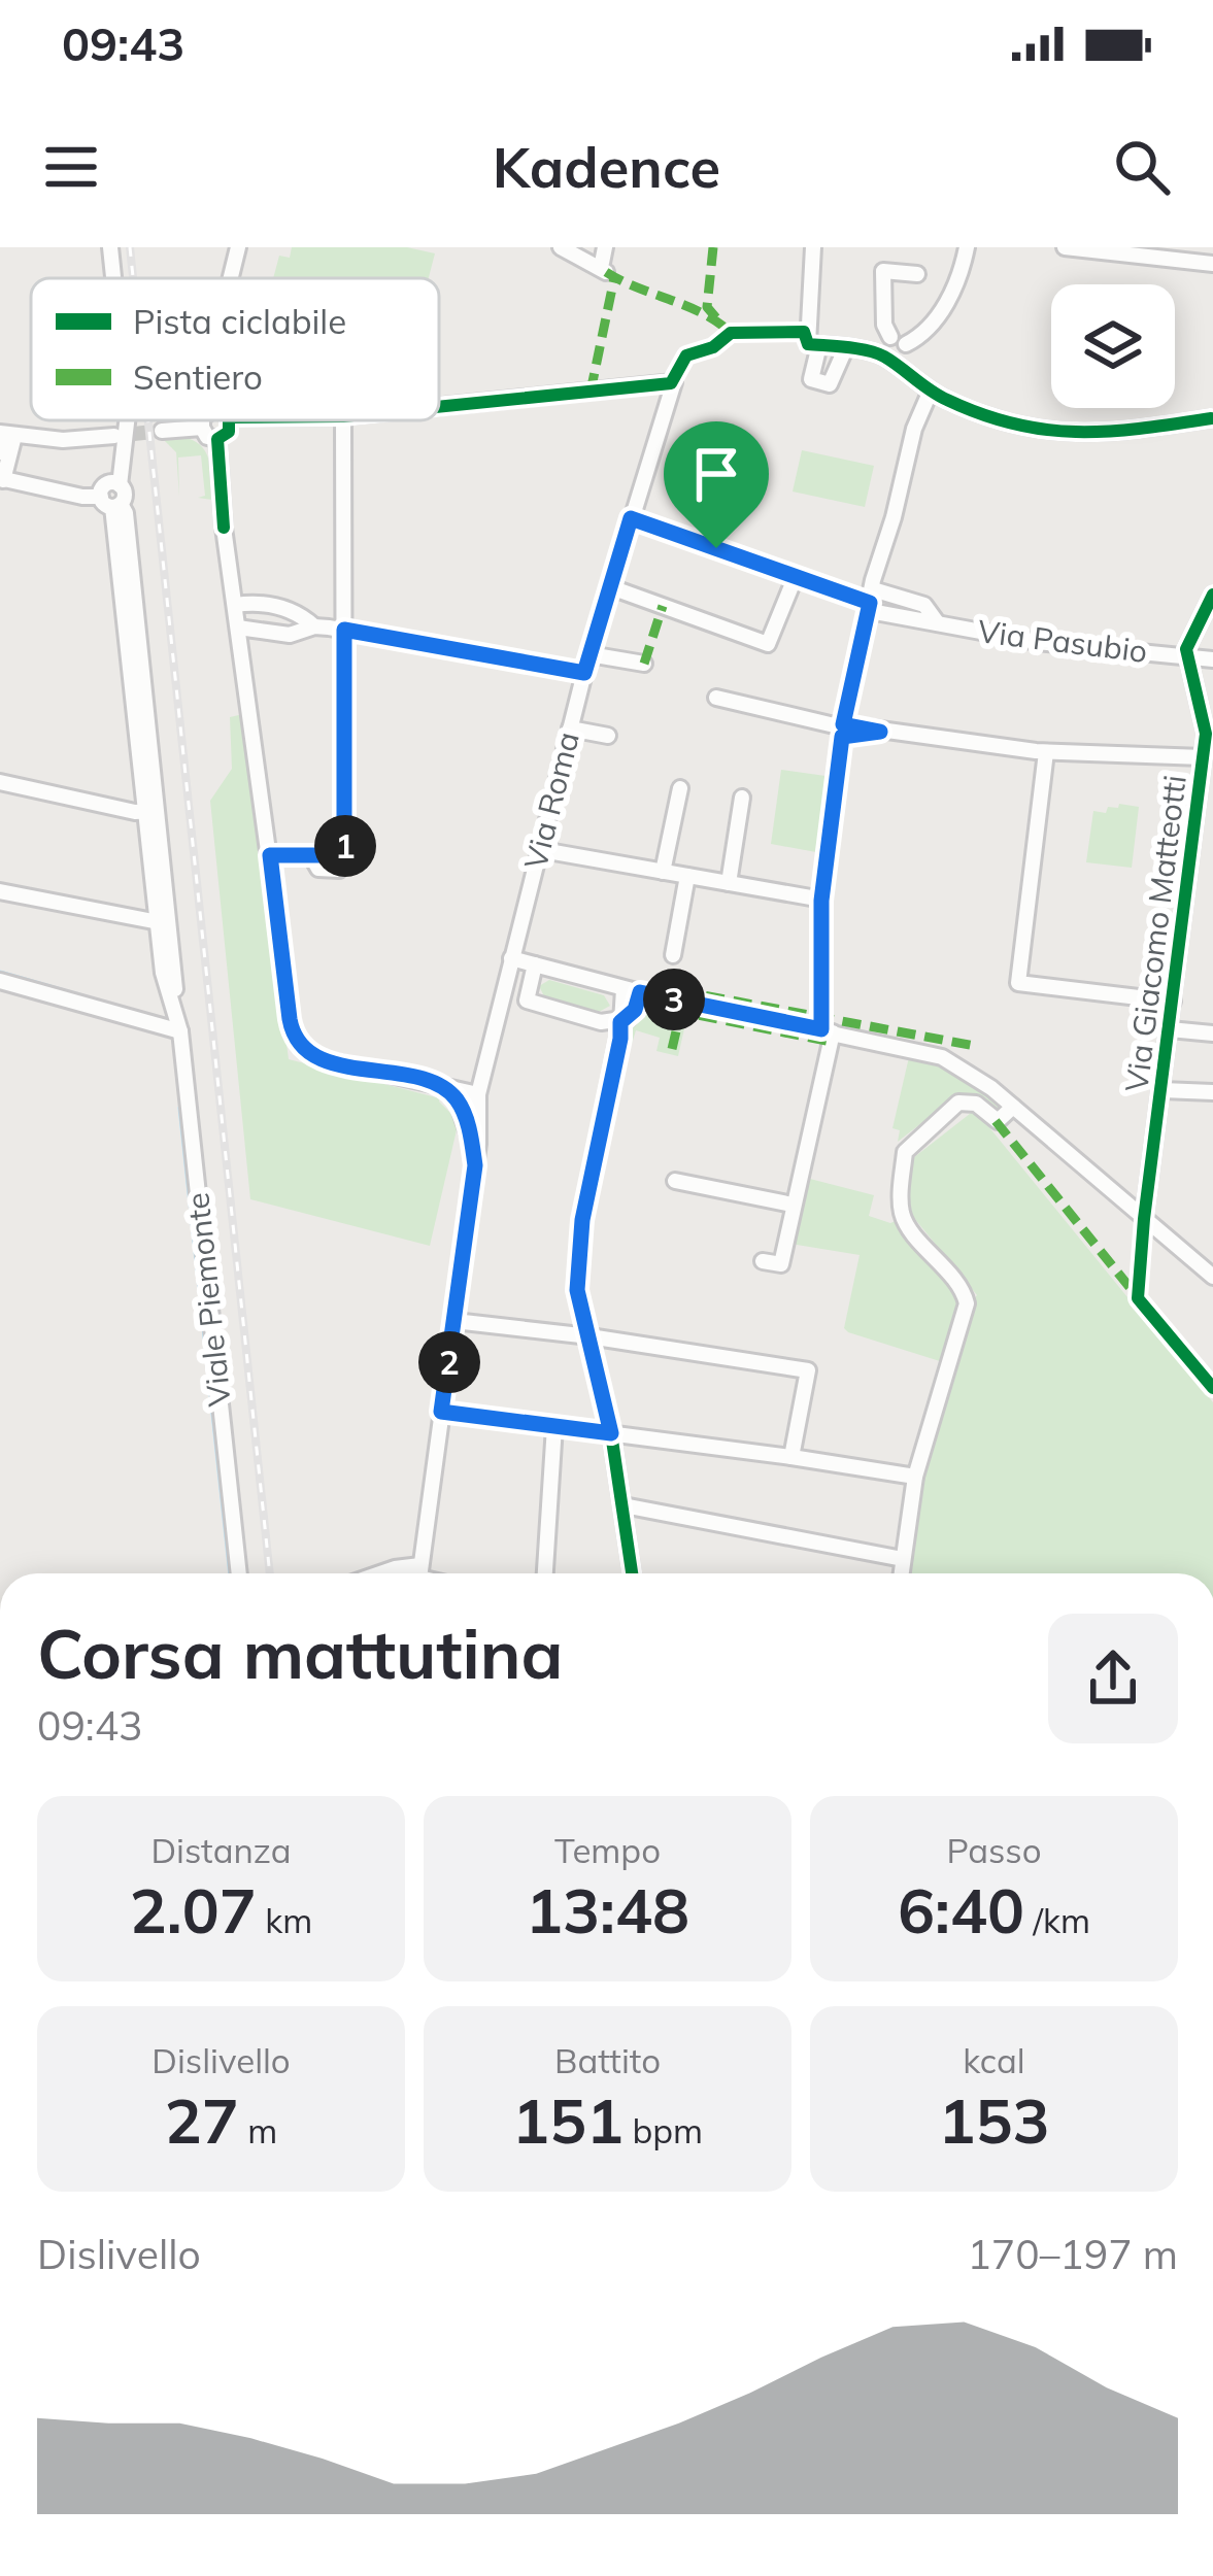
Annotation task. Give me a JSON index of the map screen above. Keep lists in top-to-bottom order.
{
  "streets": {
    "street": [
      "Via Pasubio",
      "Via Roma",
      "Via Giacomo Matteotti",
      "Viale Piemonte"
    ]
  },
  "crossings": [
    ["Via Pasubio", "Via Roma"],
    ["Via Pasubio", "Via Giacomo Matteotti"]
  ],
  "legend": ["Pista ciclabile", "Sentiero"],
  "page": {
    "status": "09:43",
    "header": "Kadence",
    "pins": ["1", "3", "2"],
    "heading": ["Corsa mattutina", "09:43"],
    "stats": [
      ["Distanza", "2.07 km"],
      ["Tempo", "13:48"],
      ["Passo", "6:40 /km"],
      ["Dislivello", "27 m"],
      ["Battito", "151 bpm"],
      ["kcal", "153"]
    ],
    "chart": ["Dislivello", "170–197 m"]
  }
}
